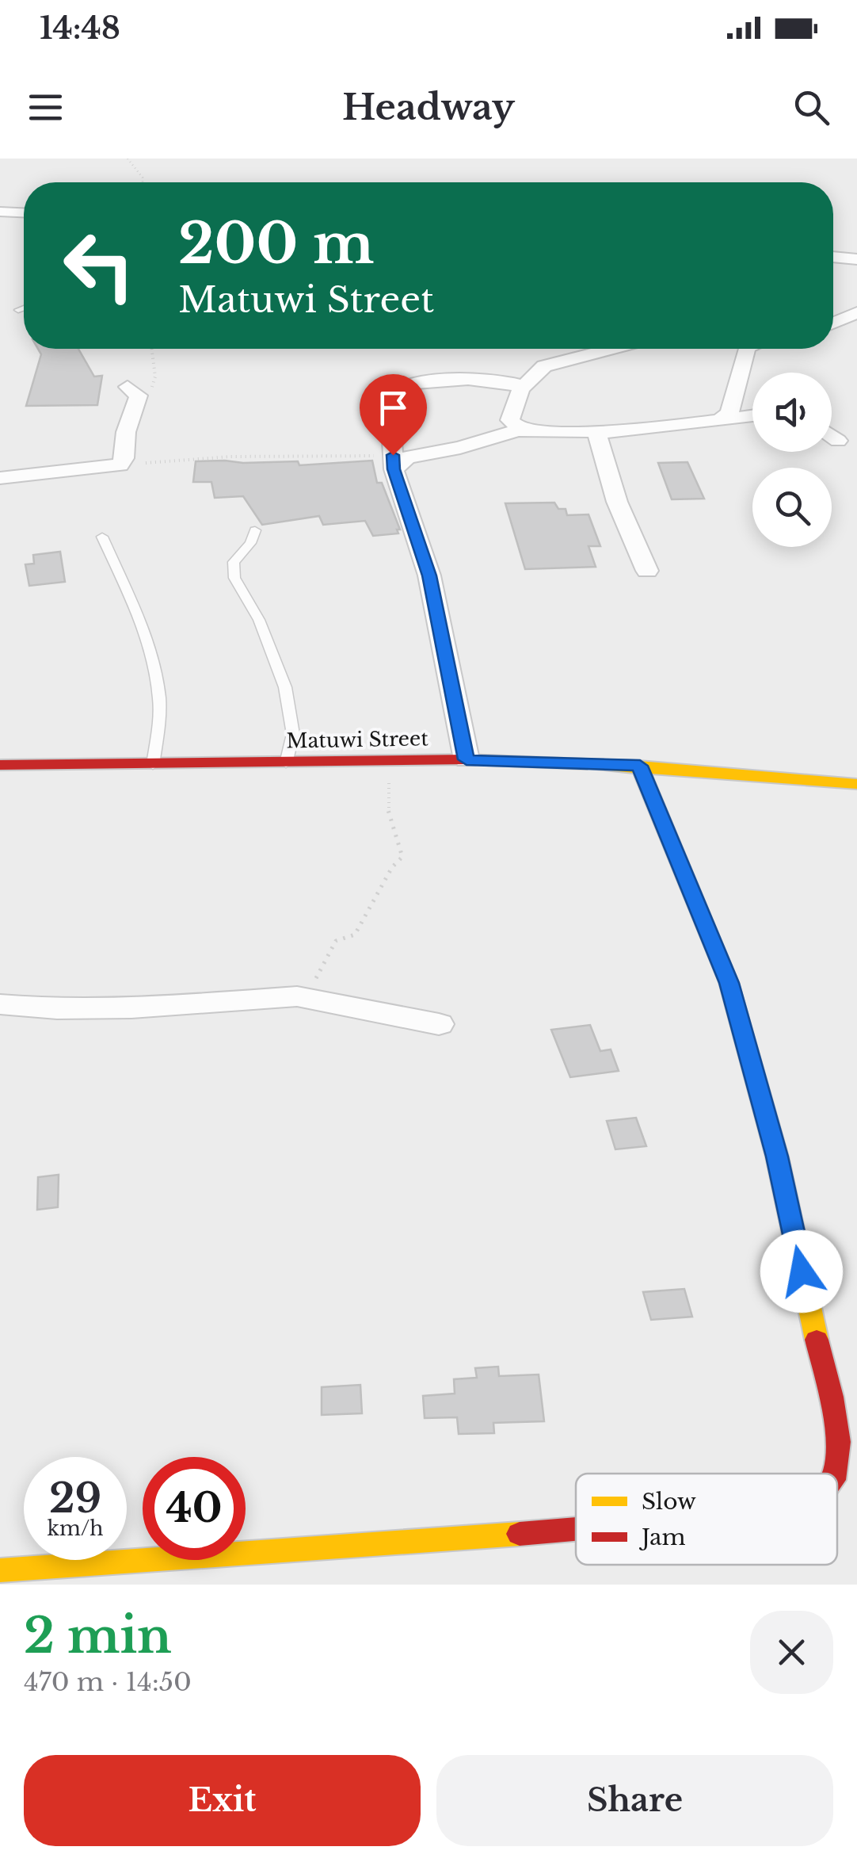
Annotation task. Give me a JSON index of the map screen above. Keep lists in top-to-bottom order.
{
  "streets": {
    "street": ["Matuwi Street"]
  },
  "legend": ["Slow", "Jam"],
  "page": {
    "status": "14:48",
    "header": "Headway",
    "turn": ["200 m", "Matuwi Street"],
    "speed": "29 km/h",
    "limit": "40",
    "heading": ["2 min", "470 m · 14:50"],
    "buttons": ["Exit", "Share"]
  }
}
